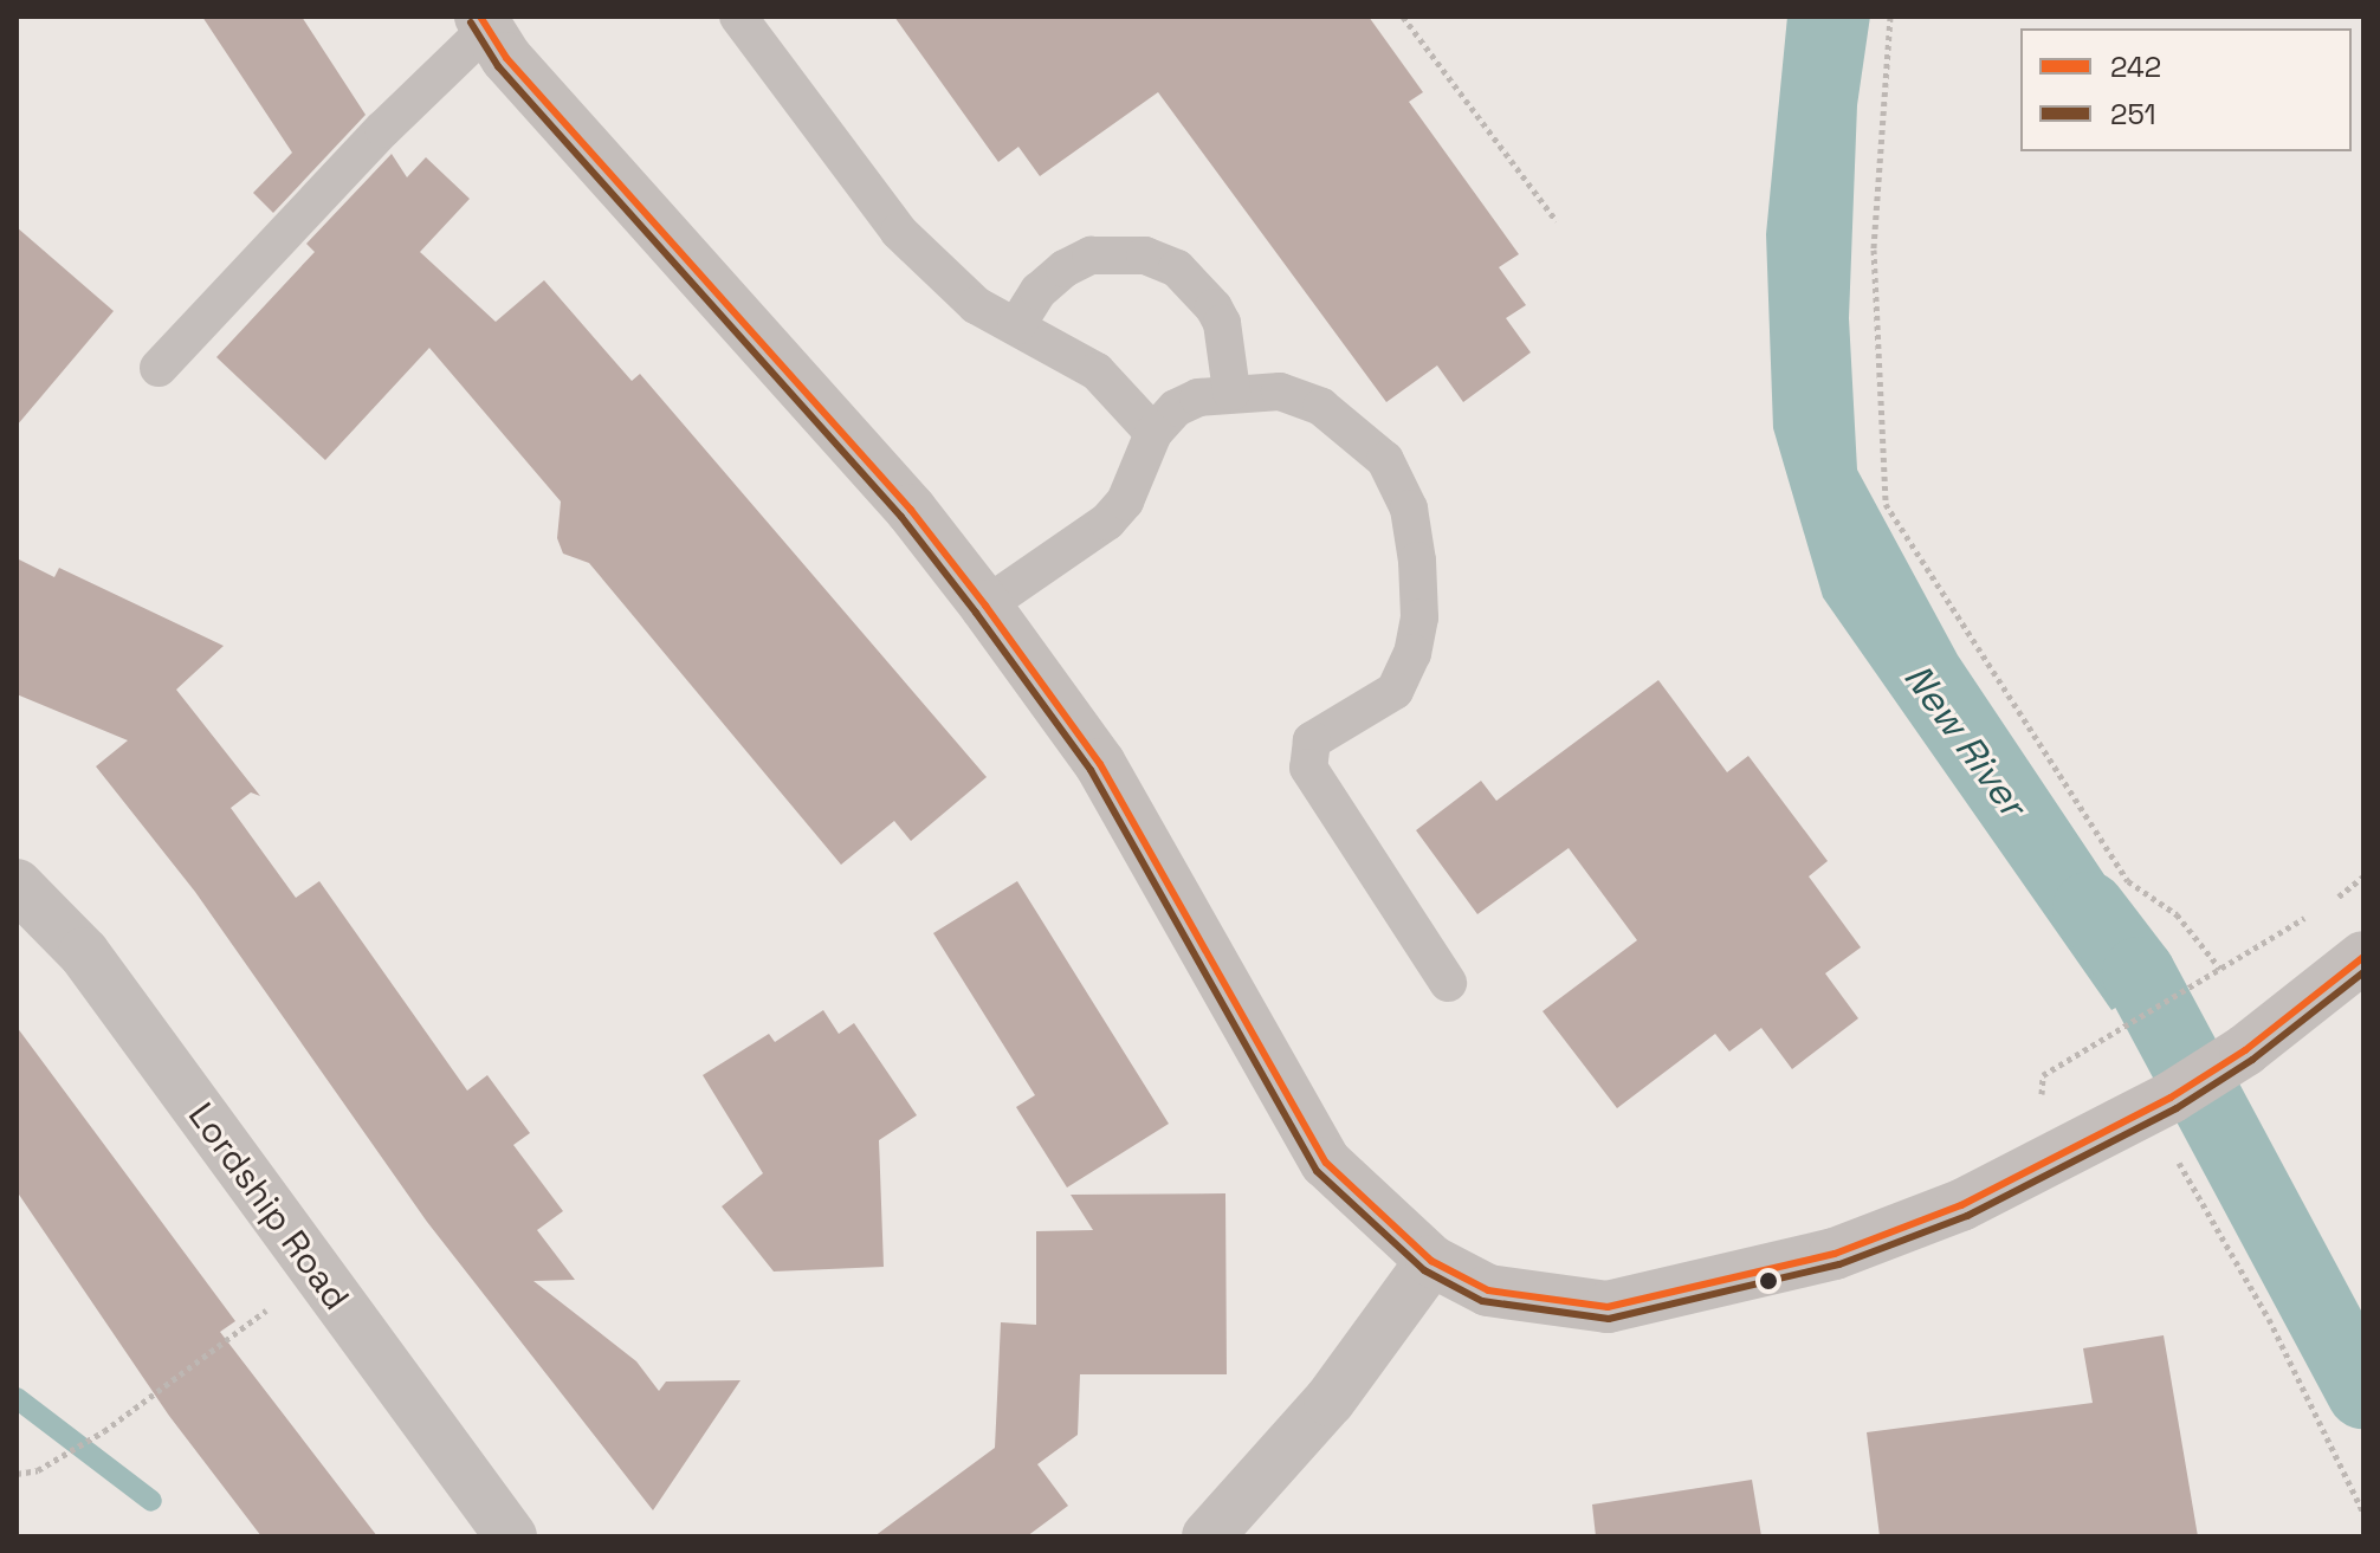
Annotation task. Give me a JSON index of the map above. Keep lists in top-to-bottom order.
{
  "streets": {
    "street": ["Lordship Road"]
  },
  "water": ["New River"],
  "lines": ["transit line 242", "transit line 251"],
  "legend": ["242", "251"]
}
